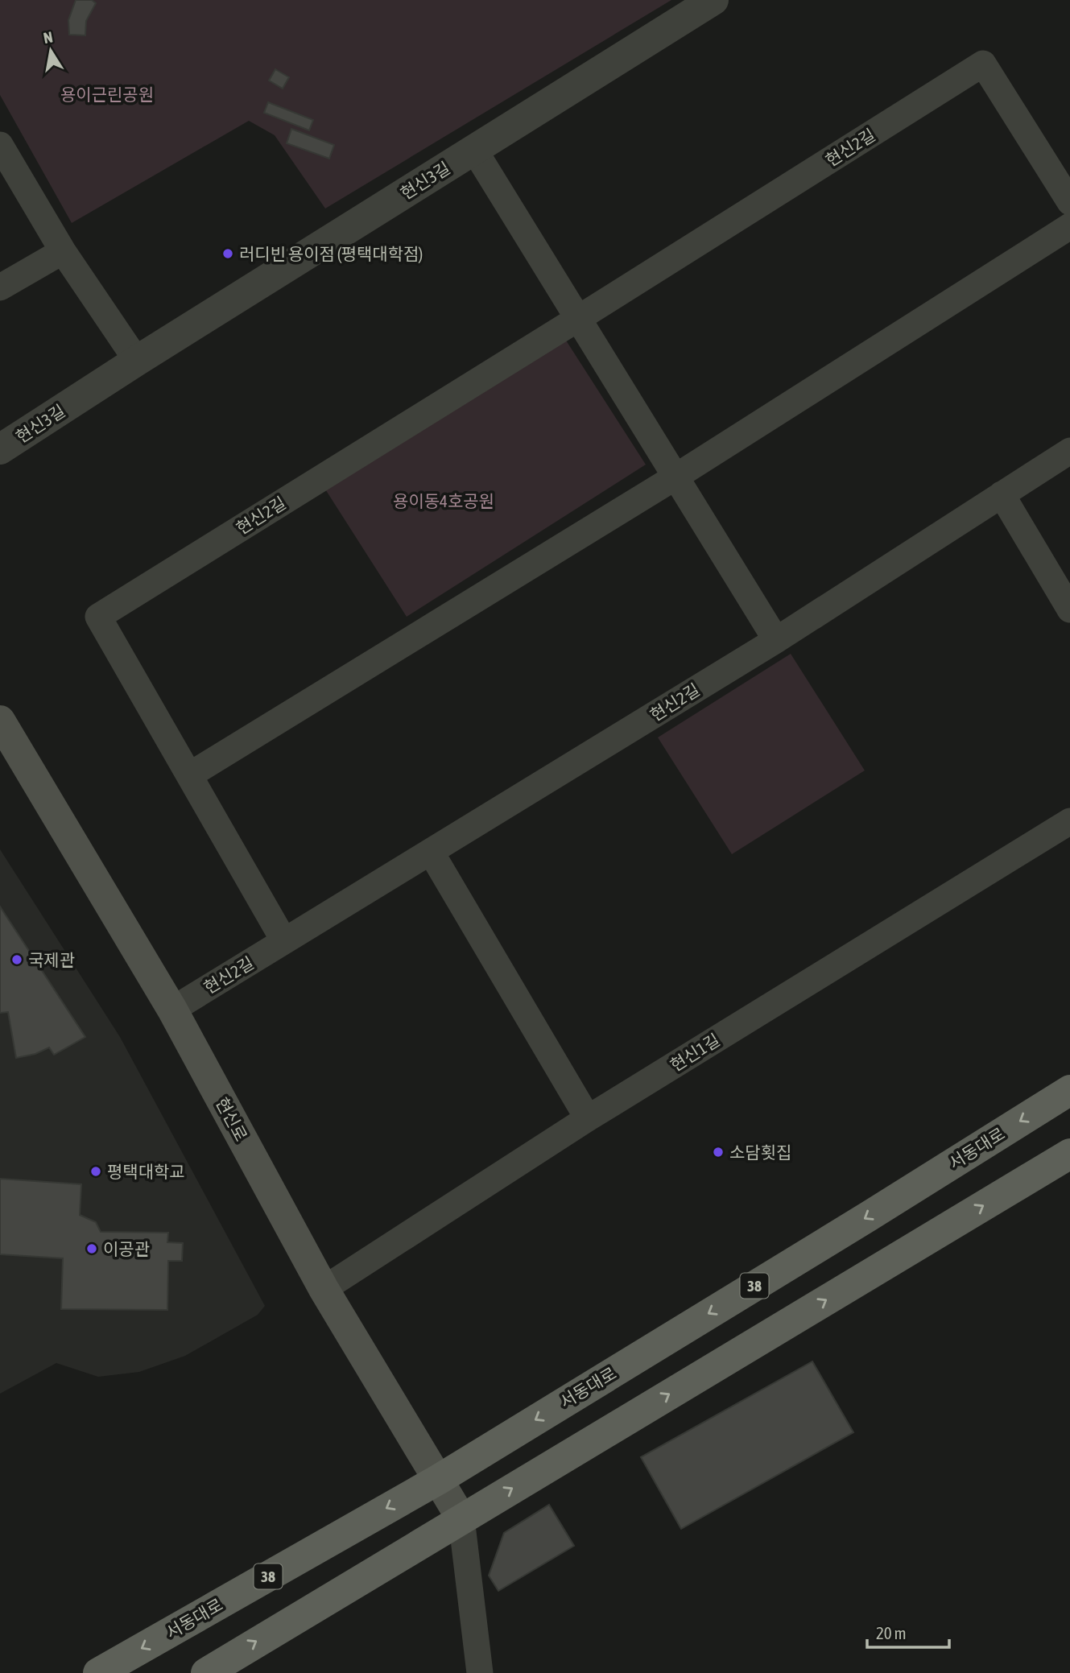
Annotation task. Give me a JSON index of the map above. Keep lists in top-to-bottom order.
{
  "streets": {
    "main road": ["현신로", "서동대로", "38"],
    "street": ["현신2길", "현신3길", "현신1길"]
  },
  "crossings": [
    ["현신2길", "현신로"],
    ["현신1길", "현신로"],
    ["현신로", "서동대로"]
  ],
  "parks": ["용이근린공원", "용이동4호공원"],
  "places": [
    "러디빈 용이점 (평택대학점)",
    "국제관",
    "소담횟집",
    "평택대학교",
    "이공관"
  ],
  "scale_bar": "20 m",
  "north": "top"
}
